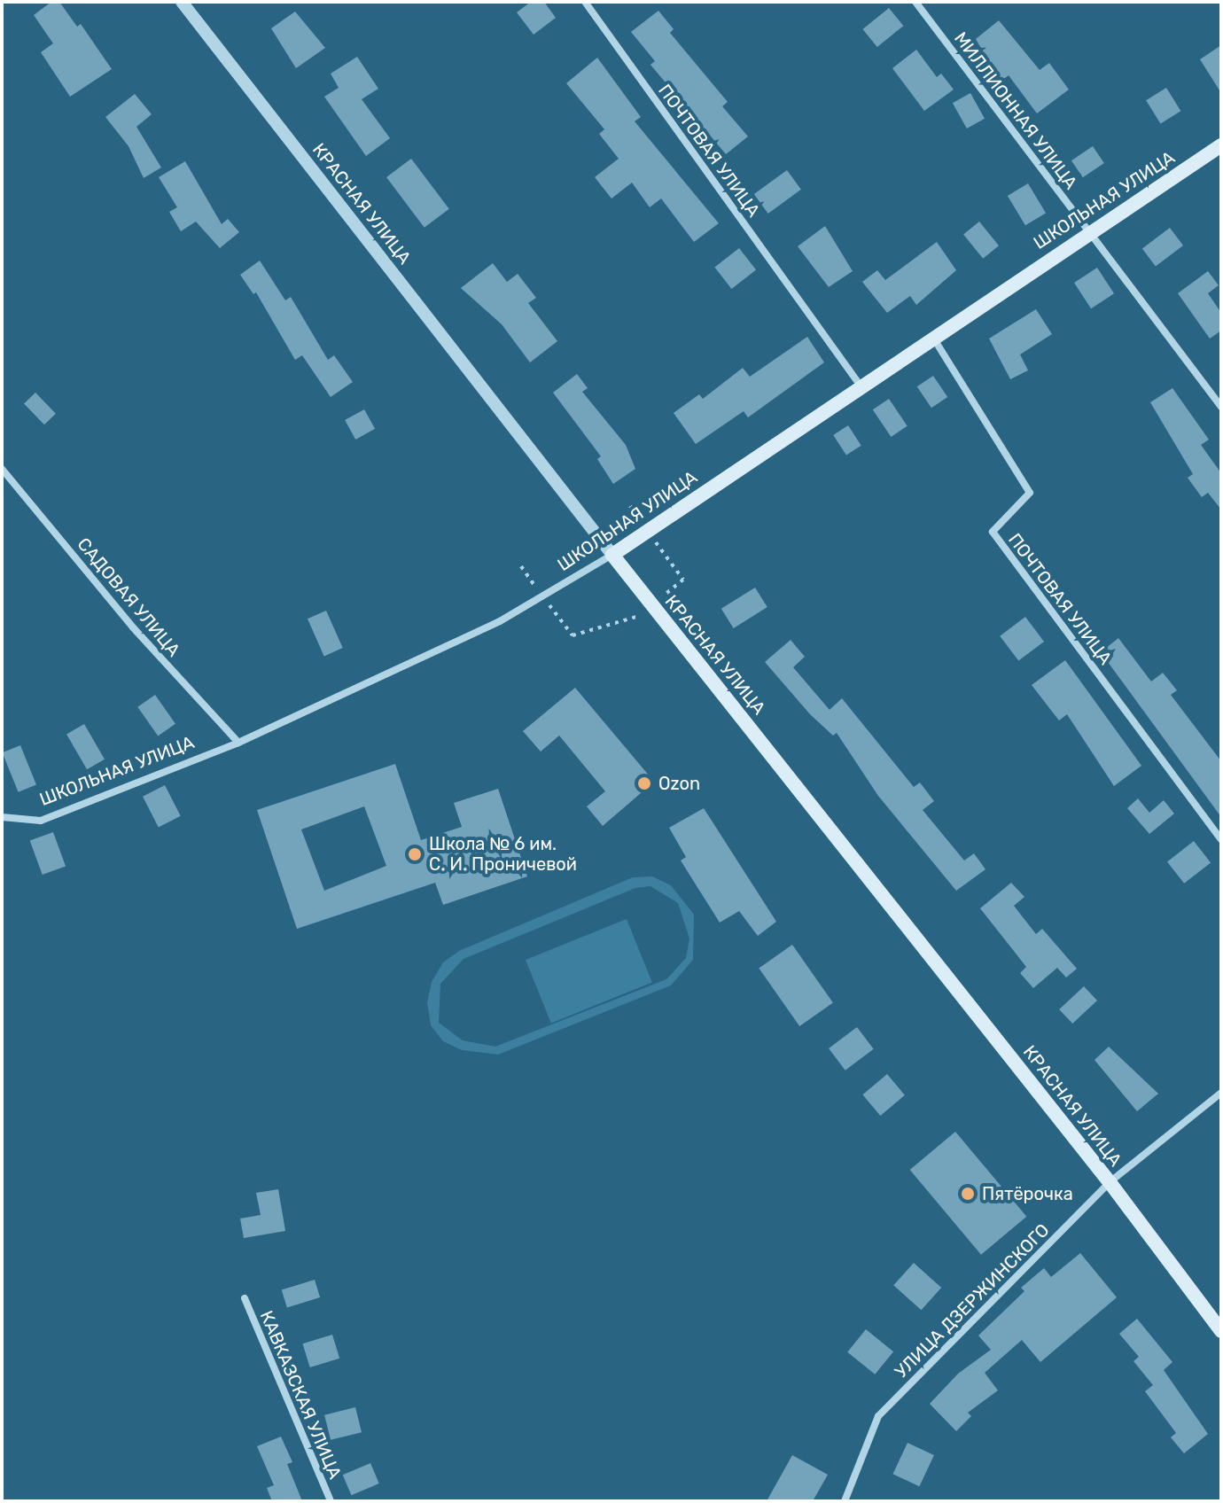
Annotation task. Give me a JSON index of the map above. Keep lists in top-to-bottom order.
{
  "streets": {
    "main road": ["ШКОЛЬНАЯ УЛИЦА", "КРАСНАЯ УЛИЦА"],
    "street": [
      "МИЛЛИОННАЯ УЛИЦА",
      "ПОЧТОВАЯ УЛИЦА",
      "САДОВАЯ УЛИЦА",
      "УЛИЦА ДЗЕРЖИНСКОГО",
      "КАВКАЗСКАЯ УЛИЦА"
    ]
  },
  "crossings": [
    ["МИЛЛИОННАЯ УЛИЦА", "ШКОЛЬНАЯ УЛИЦА"],
    ["ПОЧТОВАЯ УЛИЦА", "ШКОЛЬНАЯ УЛИЦА"],
    ["ШКОЛЬНАЯ УЛИЦА", "КРАСНАЯ УЛИЦА"],
    ["ШКОЛЬНАЯ УЛИЦА", "САДОВАЯ УЛИЦА"],
    ["КРАСНАЯ УЛИЦА", "УЛИЦА ДЗЕРЖИНСКОГО"]
  ],
  "places": ["Ozon", "Школа № 6 им. С. И. Проничевой", "Пятёрочка"]
}
